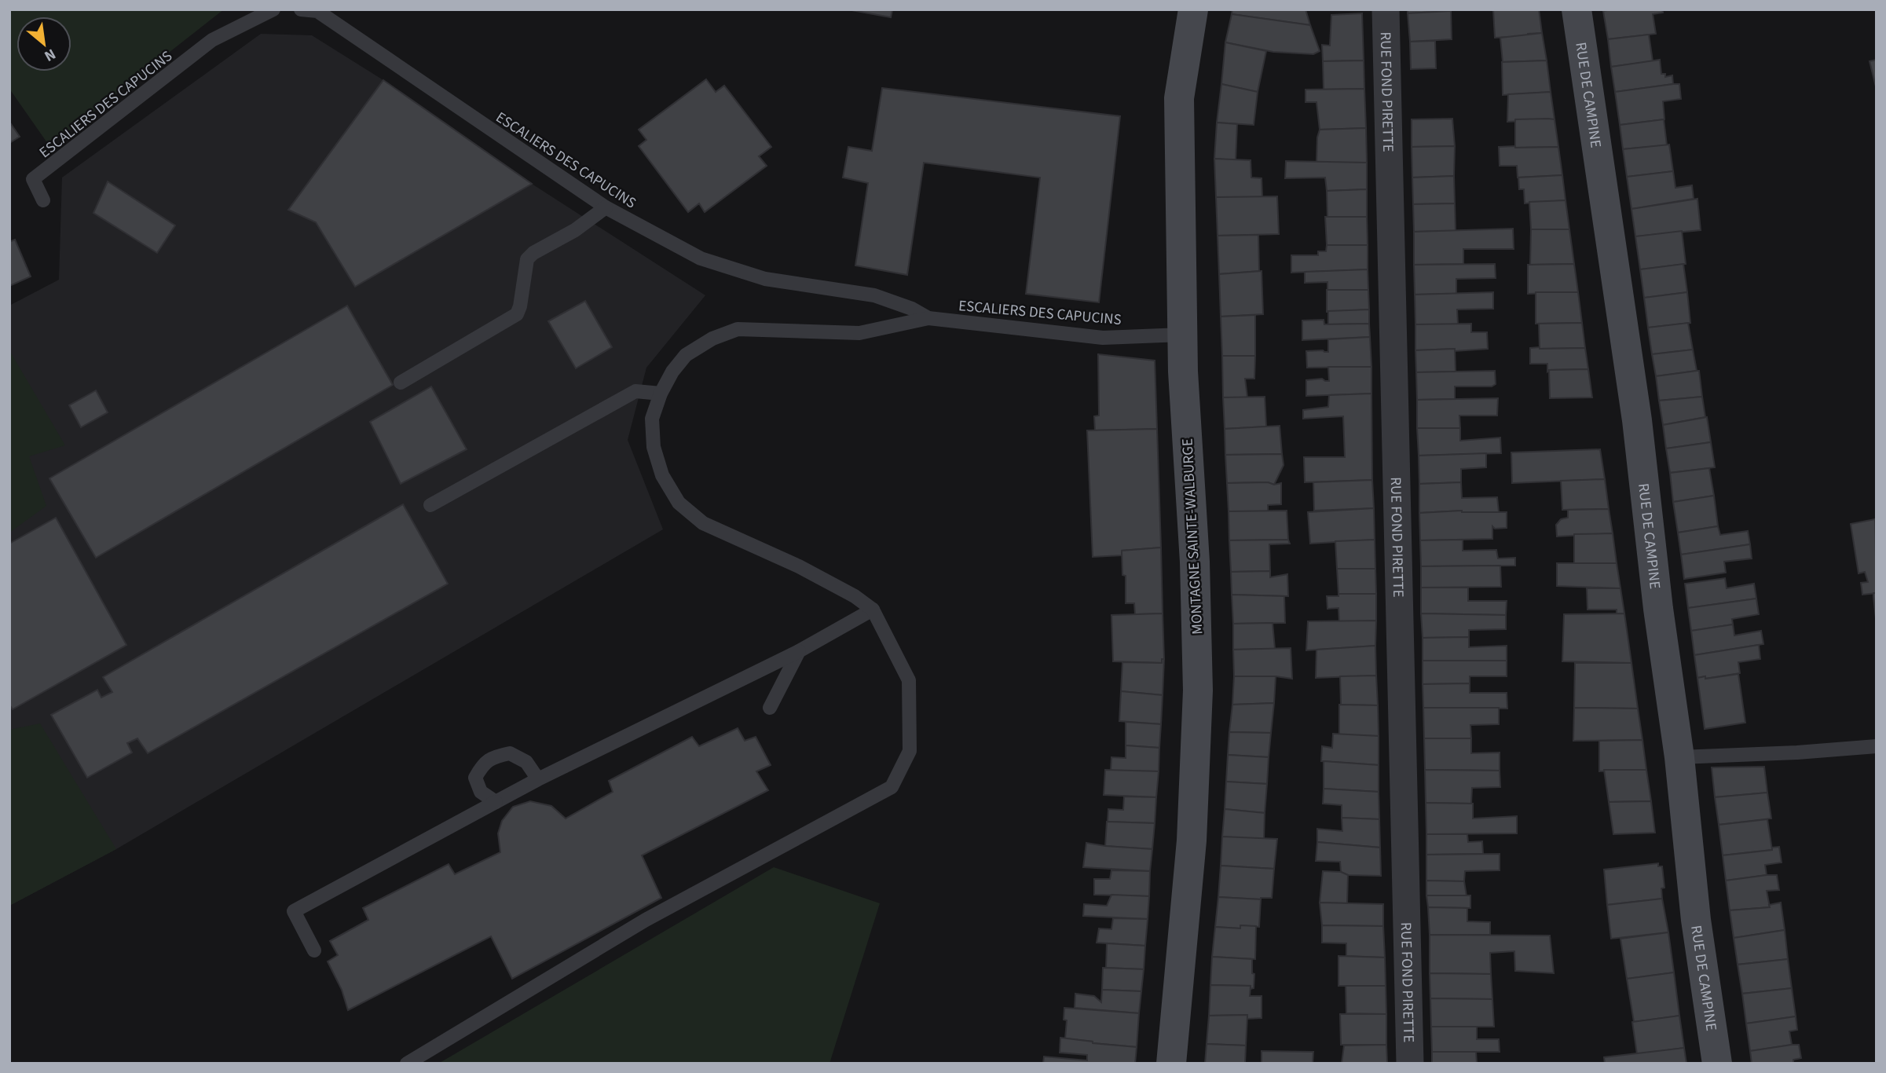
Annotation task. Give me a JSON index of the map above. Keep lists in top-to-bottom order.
{
  "streets": {
    "street": ["RUE FOND PIRETTE", "RUE DE CAMPINE", "MONTAGNE SAINTE-WALBURGE"],
    "lane": ["ESCALIERS DES CAPUCINS"]
  },
  "crossings": [
    ["ESCALIERS DES CAPUCINS", "MONTAGNE SAINTE-WALBURGE"]
  ],
  "north": "bottom right"
}
